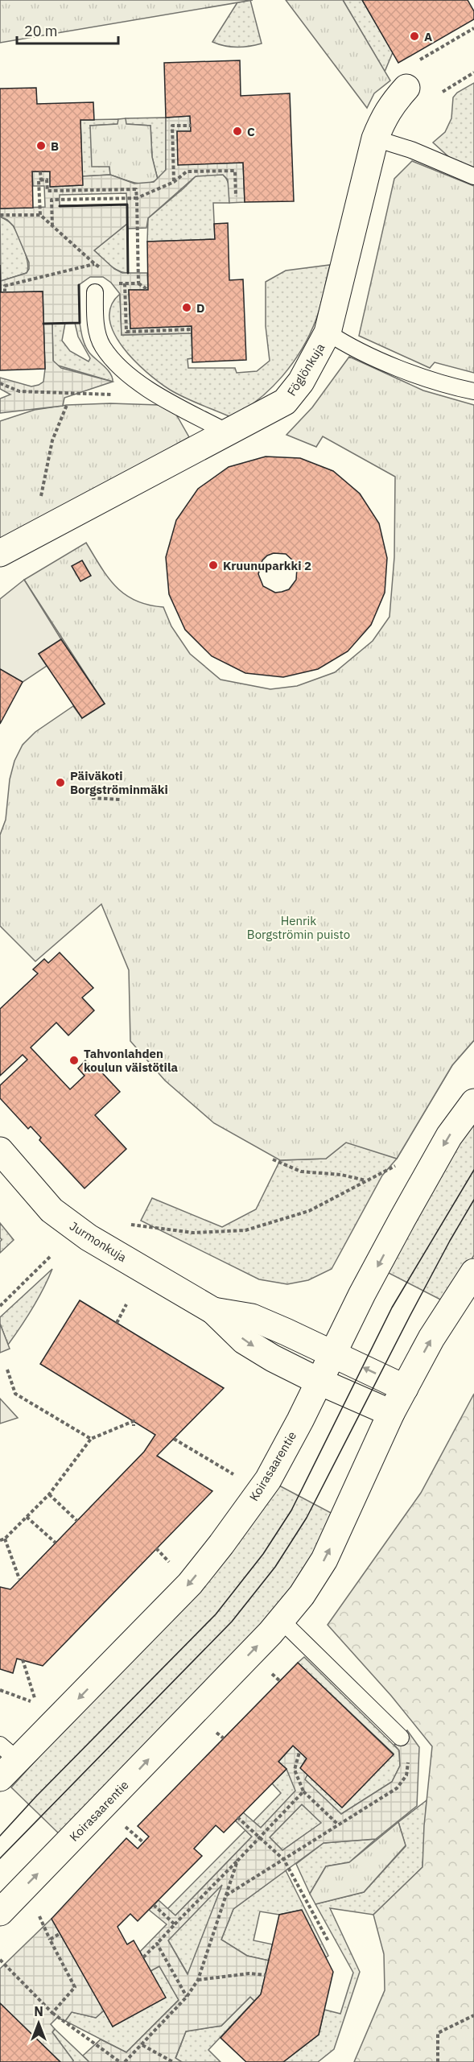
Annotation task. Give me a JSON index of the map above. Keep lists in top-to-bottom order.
{
  "streets": {
    "street": ["Föglönkuja", "Jurmonkuja", "Koirasaarentie"]
  },
  "crossings": [
    ["Jurmonkuja", "Koirasaarentie"]
  ],
  "parks": ["Henrik Borgströmin puisto"],
  "places": [
    "A",
    "C",
    "B",
    "D",
    "Kruunuparkki 2",
    "Päiväkoti Borgströminmäki",
    "Tahvonlahden koulun väistötila"
  ],
  "scale_bar": "20 m",
  "north": "top"
}
